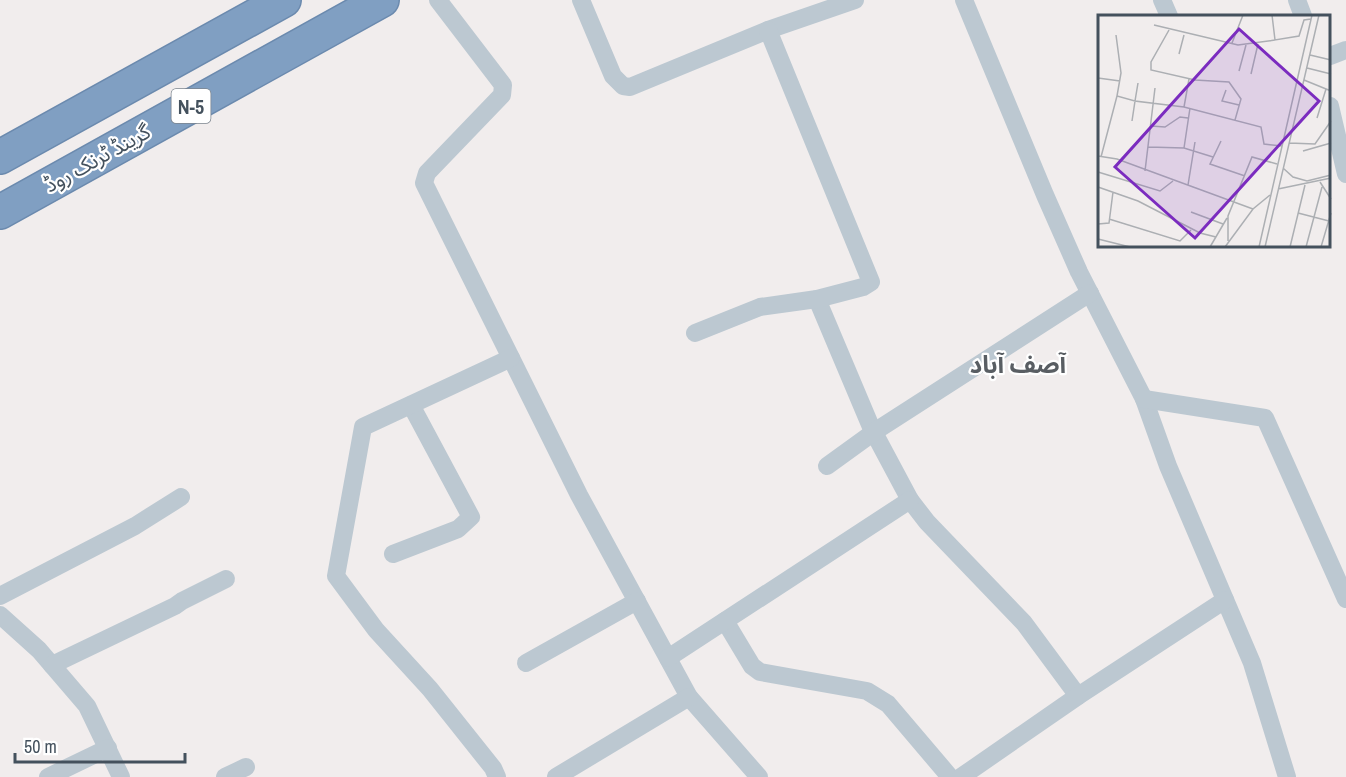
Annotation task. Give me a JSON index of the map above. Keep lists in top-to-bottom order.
{
  "streets": {
    "highway": ["N-5", "گرینڈ ٹرنک روڈ"]
  },
  "districts": ["آصف آباد"],
  "scale_bar": "50 m"
}
